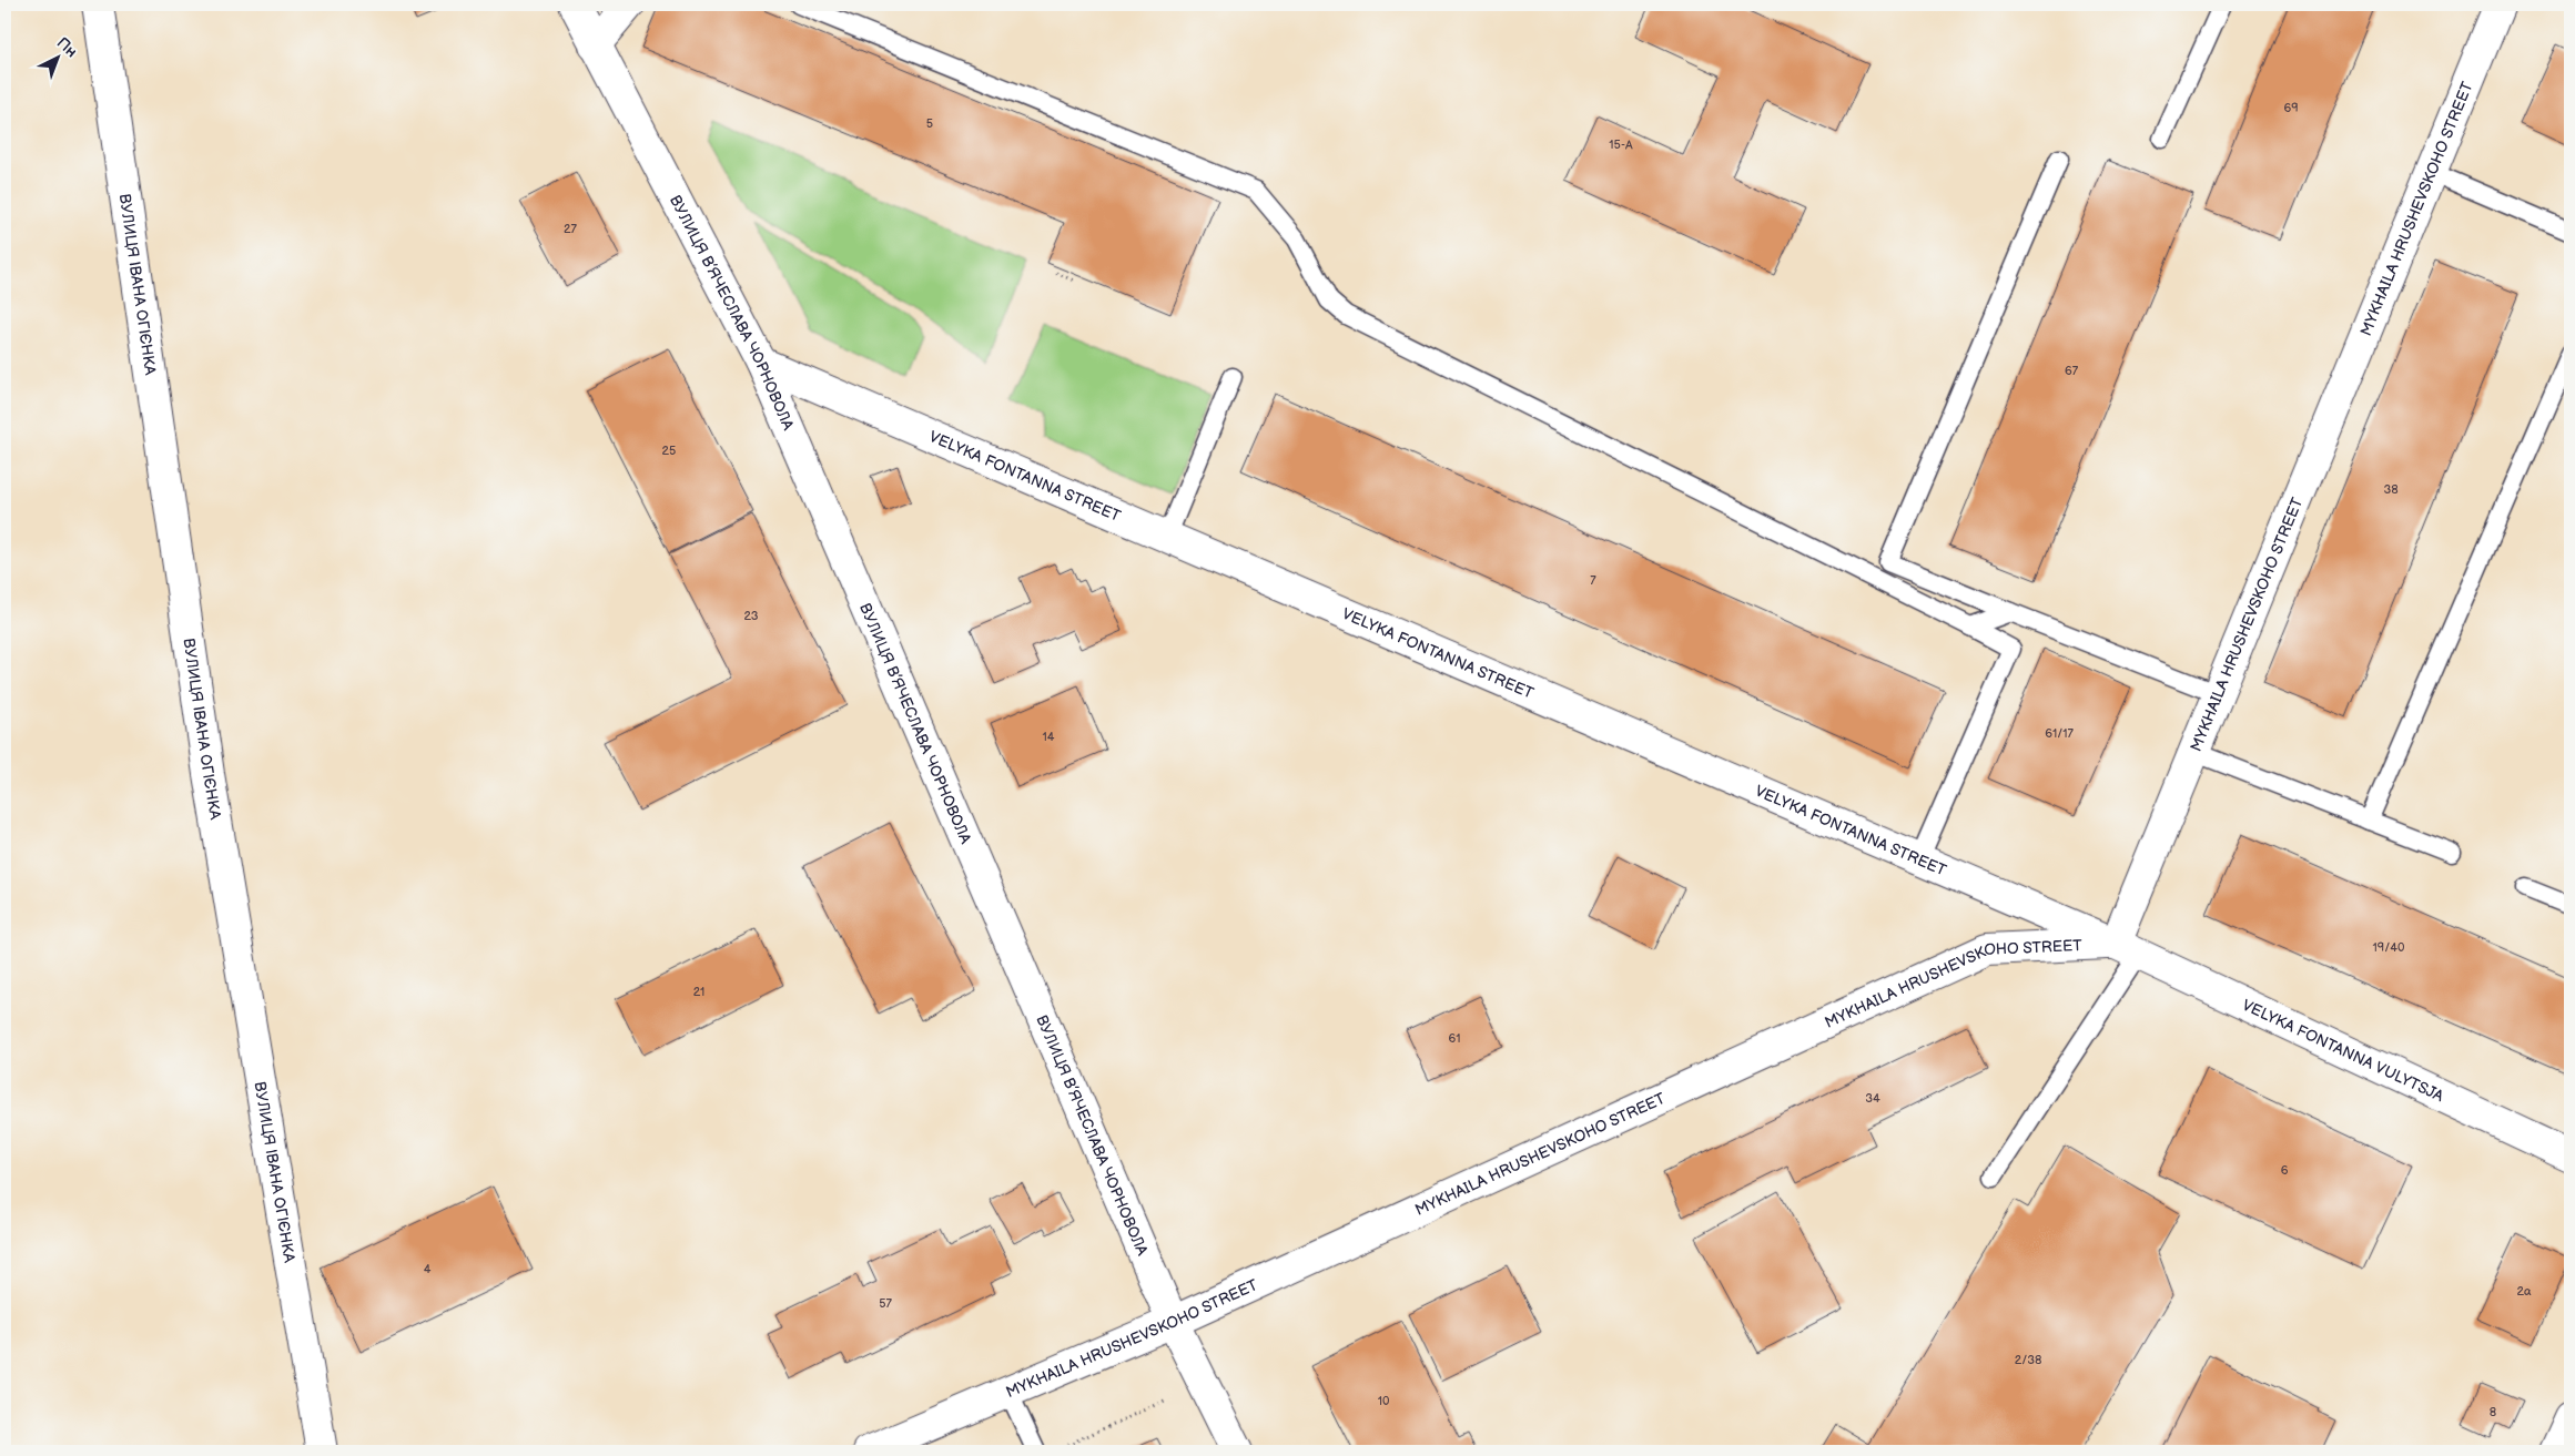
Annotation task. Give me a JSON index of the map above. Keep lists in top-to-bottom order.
{
  "streets": {
    "street": [
      "MYKHAILA HRUSHEVSKOHO STREET",
      "ВУЛИЦЯ ІВАНА ОГІЄНКА",
      "ВУЛИЦЯ В’ЯЧЕСЛАВА ЧОРНОВОЛА",
      "VELYKA FONTANNA STREET",
      "VELYKA FONTANNA VULYTSJA"
    ]
  },
  "crossings": [
    ["MYKHAILA HRUSHEVSKOHO STREET", "ВУЛИЦЯ В’ЯЧЕСЛАВА ЧОРНОВОЛА"],
    ["MYKHAILA HRUSHEVSKOHO STREET", "VELYKA FONTANNA STREET"],
    ["MYKHAILA HRUSHEVSKOHO STREET", "VELYKA FONTANNA VULYTSJA"],
    ["ВУЛИЦЯ В’ЯЧЕСЛАВА ЧОРНОВОЛА", "VELYKA FONTANNA STREET"],
    ["VELYKA FONTANNA STREET", "VELYKA FONTANNA VULYTSJA"]
  ],
  "house_numbers": [
    "69",
    "5",
    "15-А",
    "27",
    "67",
    "25",
    "38",
    "7",
    "23",
    "61/17",
    "14",
    "19/40",
    "21",
    "61",
    "34",
    "6",
    "4",
    "2а",
    "57",
    "2/38",
    "10",
    "8"
  ],
  "north": "top right"
}
